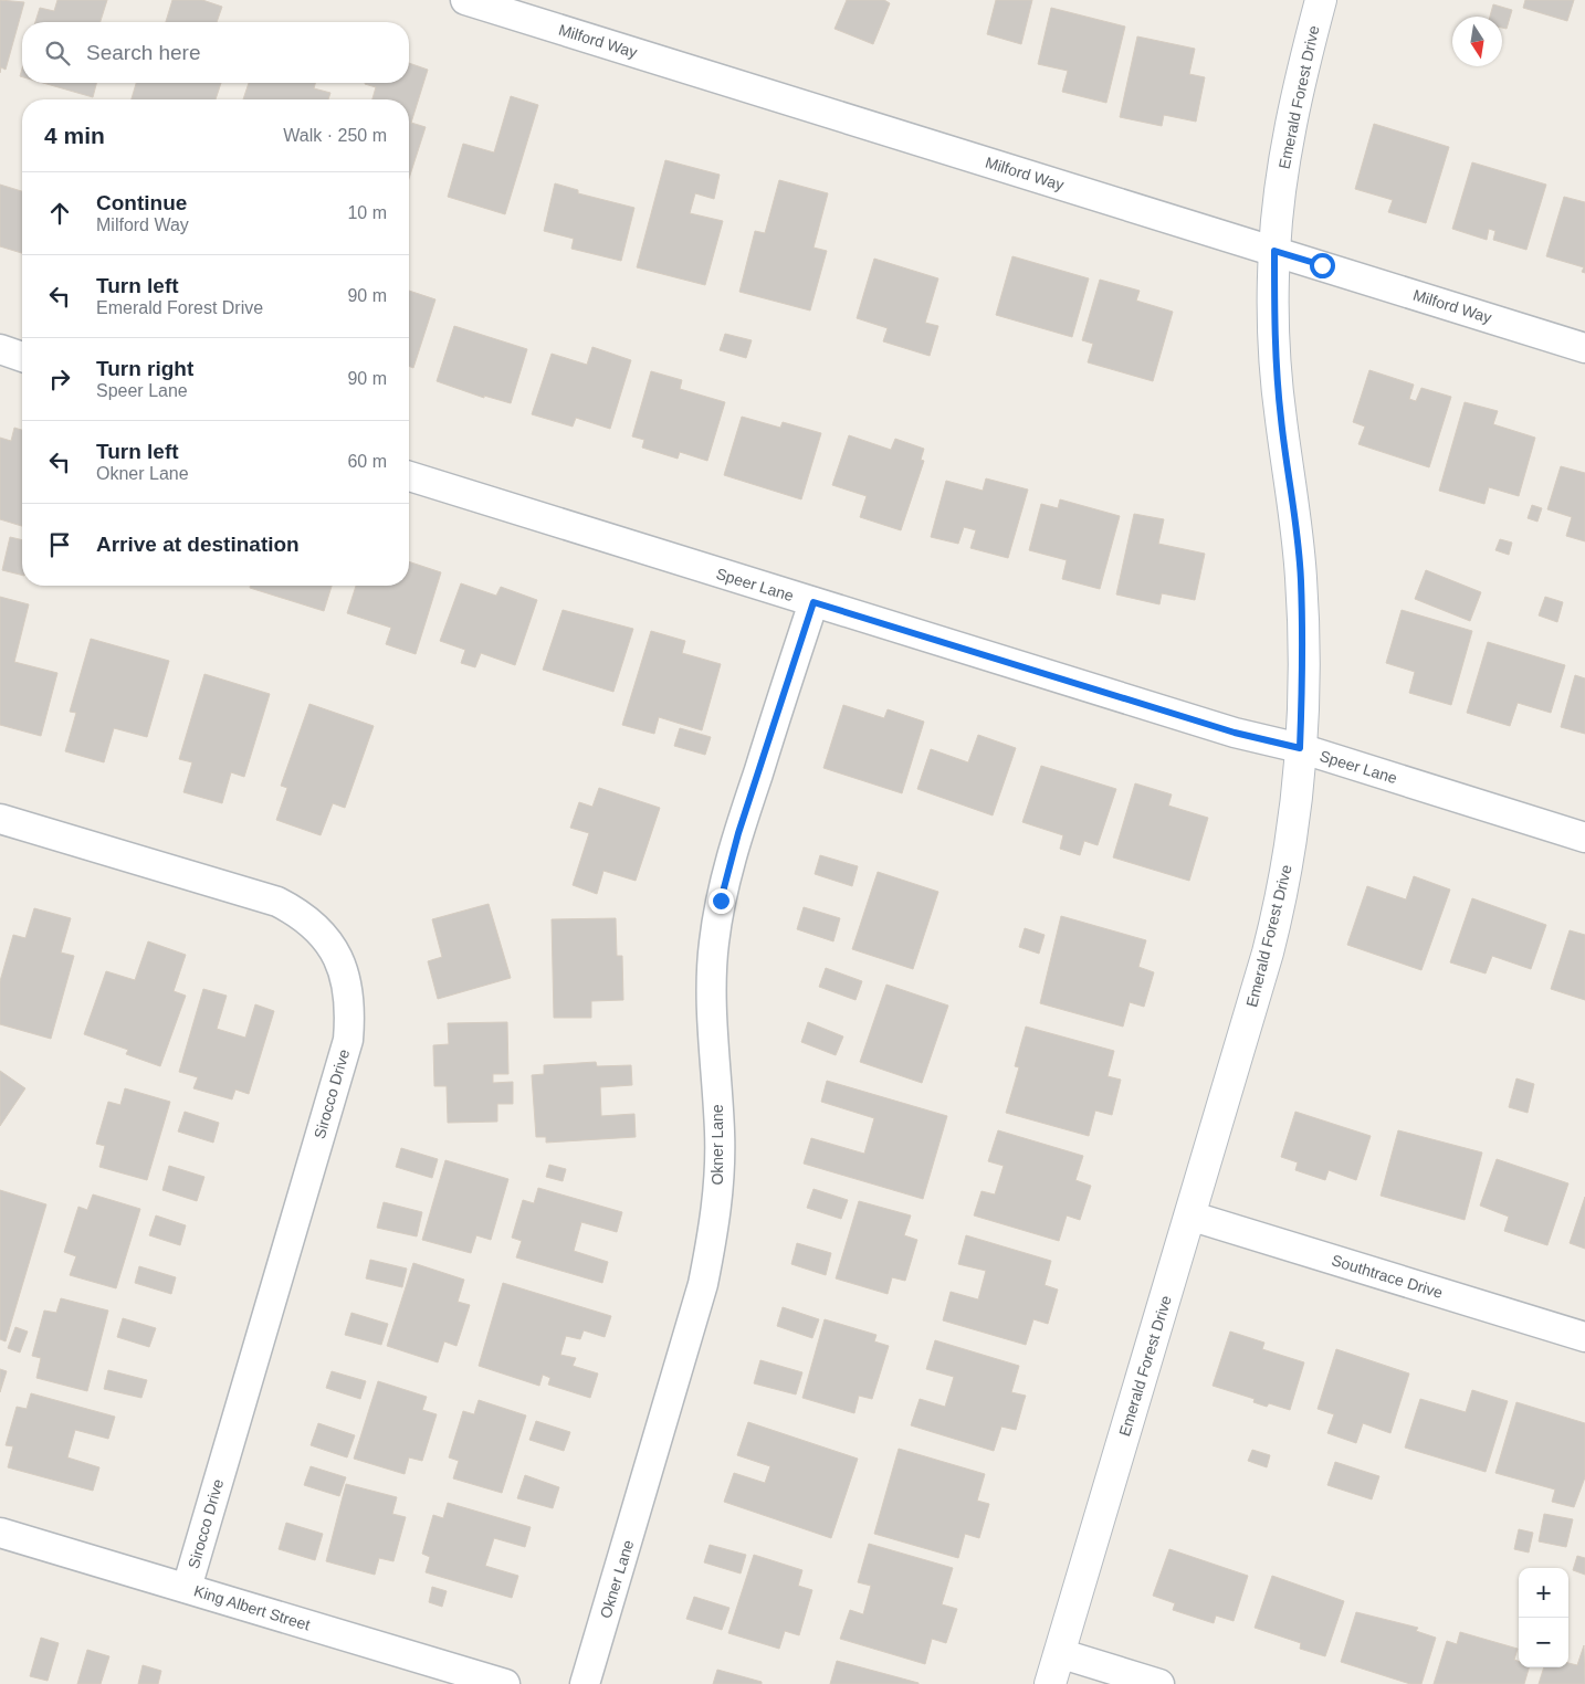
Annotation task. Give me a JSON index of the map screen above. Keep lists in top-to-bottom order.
{
  "streets": {
    "street": [
      "Milford Way",
      "Emerald Forest Drive",
      "Speer Lane",
      "Sirocco Drive",
      "Okner Lane",
      "Southtrace Drive",
      "King Albert Street"
    ]
  },
  "crossings": [
    ["Milford Way", "Emerald Forest Drive"],
    ["Emerald Forest Drive", "Speer Lane"],
    ["Emerald Forest Drive", "Southtrace Drive"],
    ["Speer Lane", "Okner Lane"],
    ["Sirocco Drive", "King Albert Street"]
  ],
  "north": "bottom",
  "page": {
    "search": "Search here",
    "heading": ["4 min", "Walk · 250 m"],
    "list": [
      ["Continue", "Milford Way", "10 m"],
      ["Turn left", "Emerald Forest Drive", "90 m"],
      ["Turn right", "Speer Lane", "90 m"],
      ["Turn left", "Okner Lane", "60 m"],
      "Arrive at destination"
    ],
    "map_buttons": ["+", "−"]
  }
}
